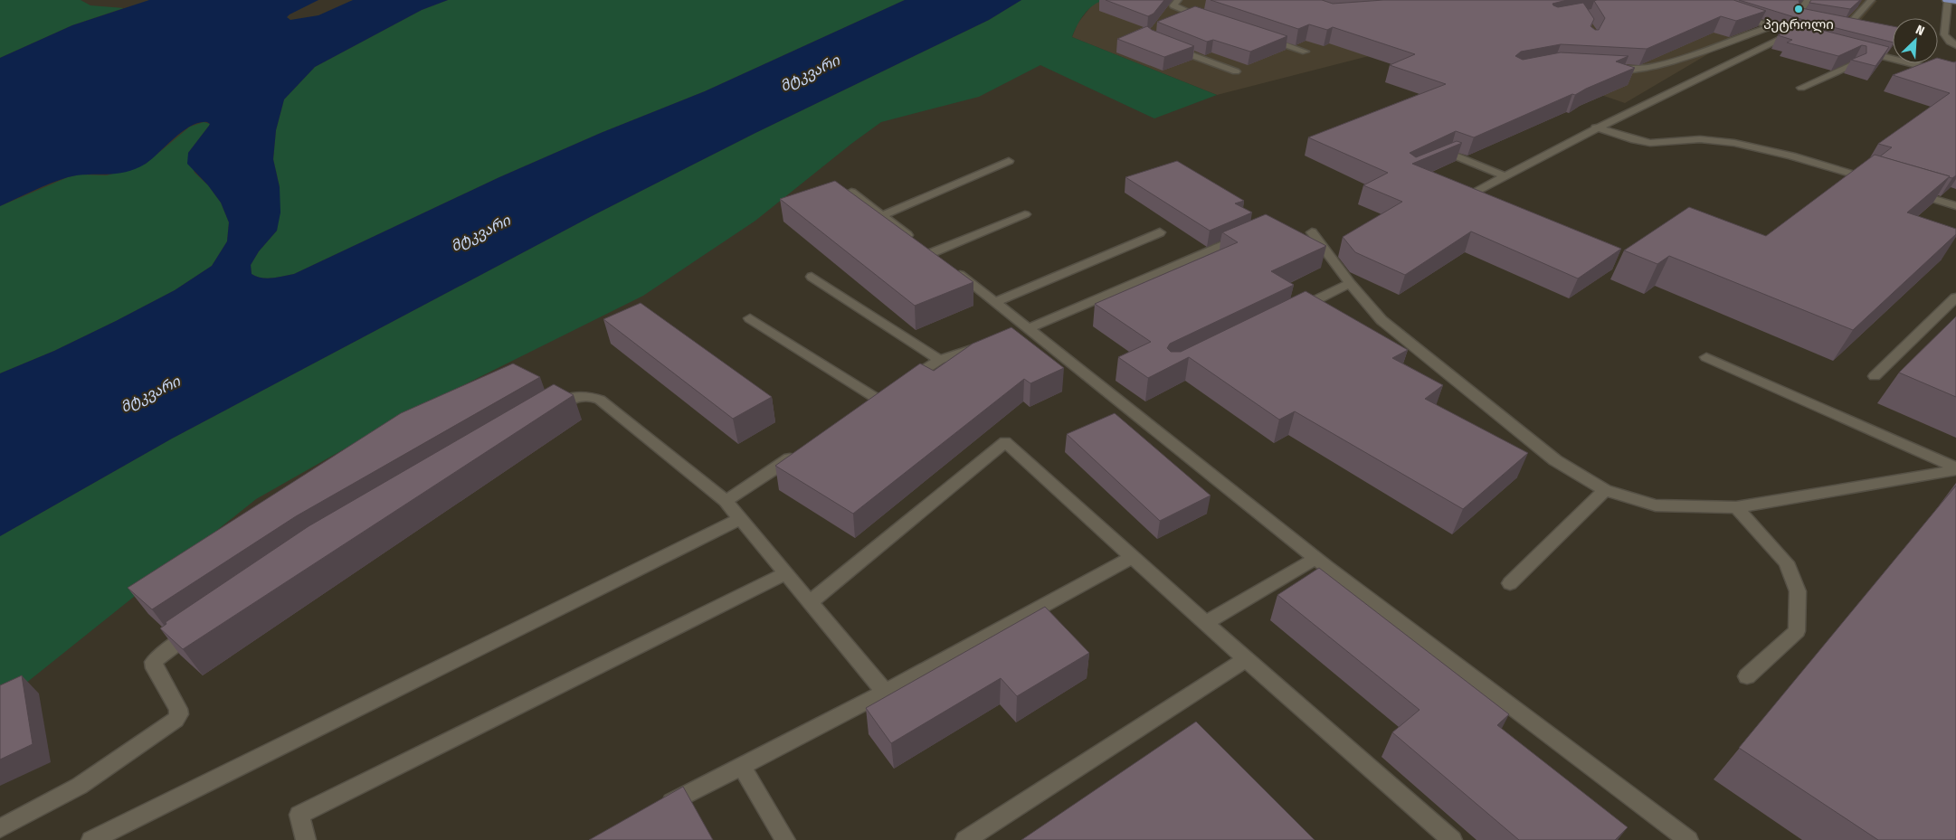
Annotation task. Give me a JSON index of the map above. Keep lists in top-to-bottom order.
{
  "water": ["მტკვარი"],
  "places": ["პეტროლი"],
  "north": "top right"
}
